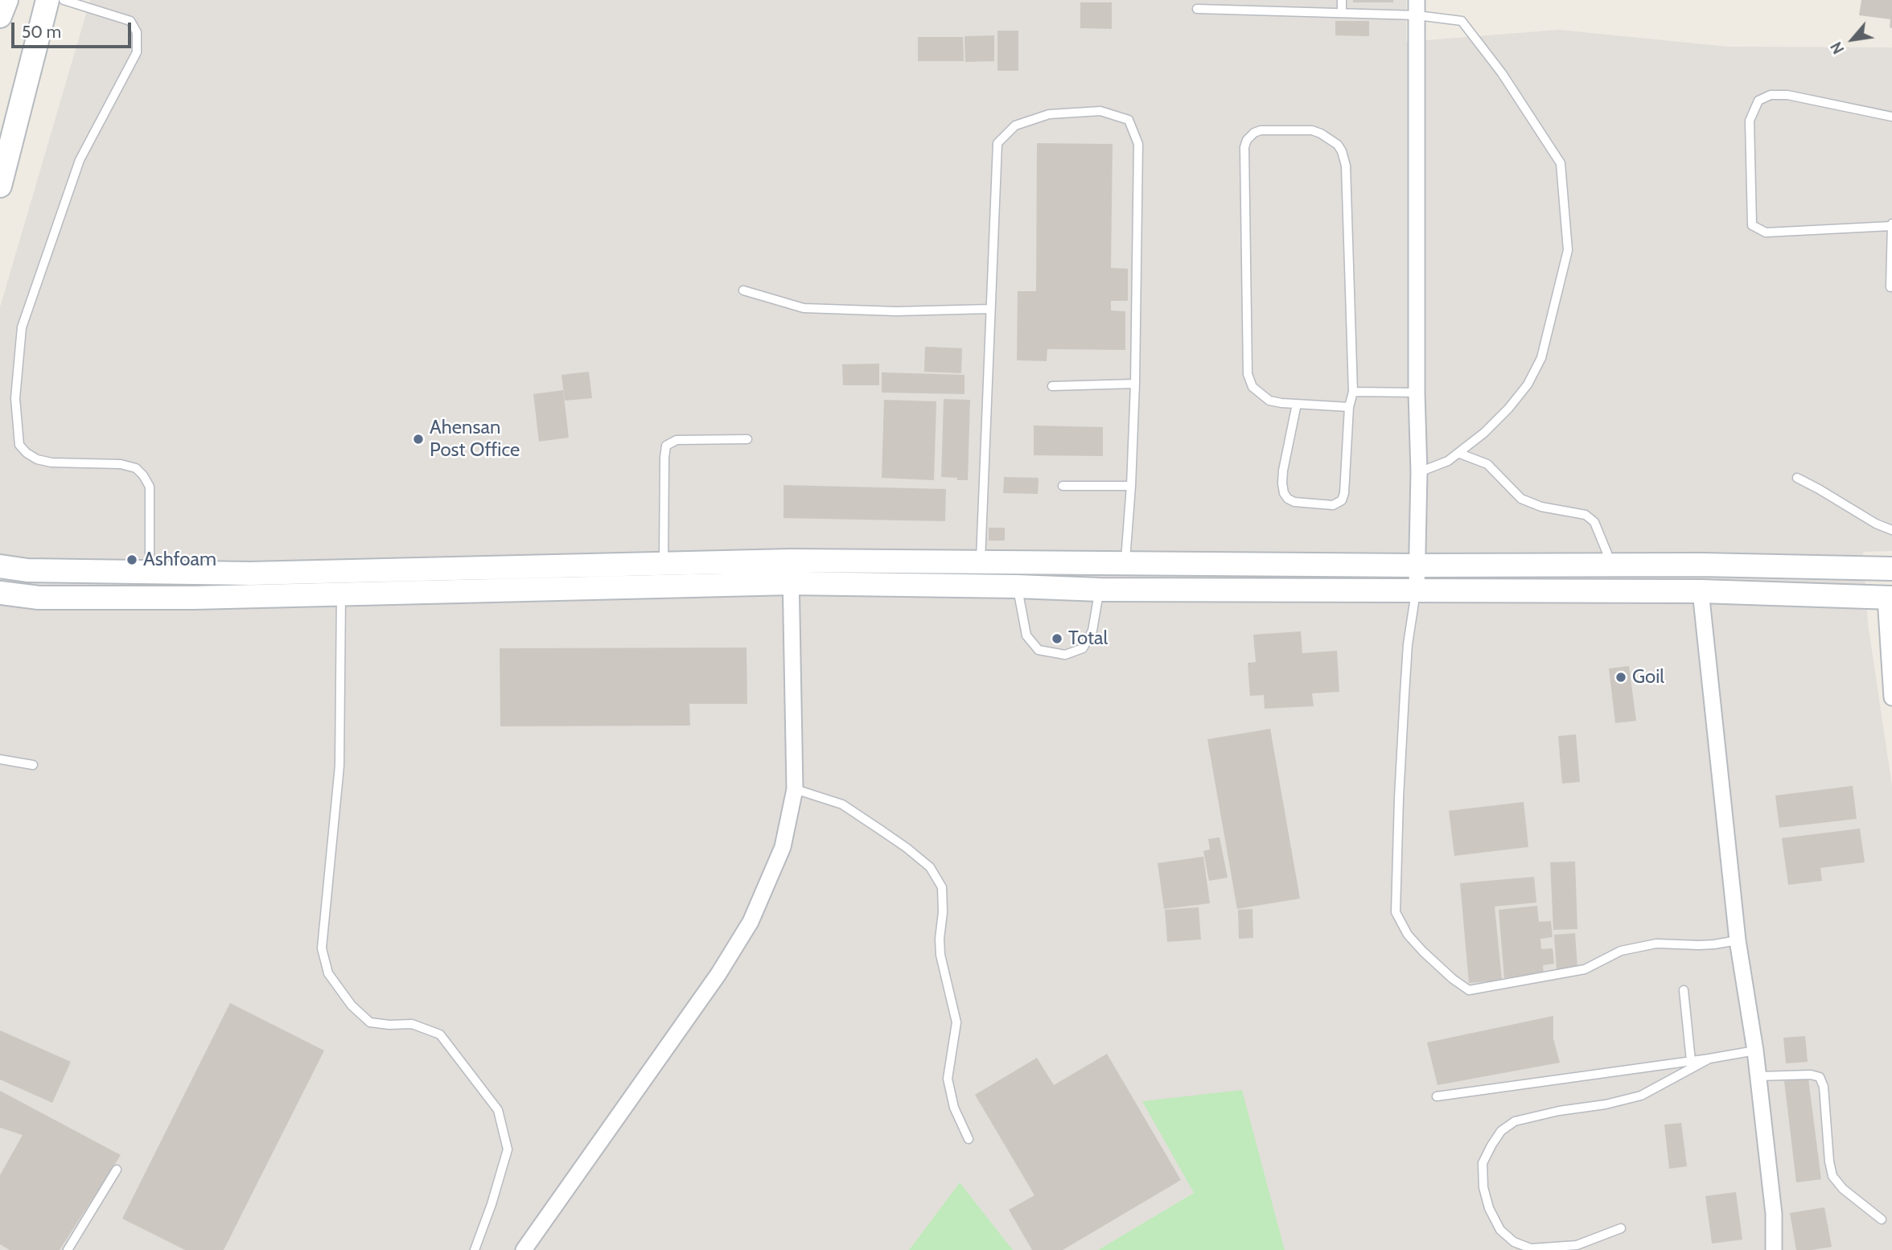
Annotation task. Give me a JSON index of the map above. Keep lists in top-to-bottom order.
{
  "places": [
    "Ahensan Post Office",
    "Ashfoam",
    "Total",
    "Goil"
  ],
  "scale_bar": "50 m",
  "north": "bottom left"
}
